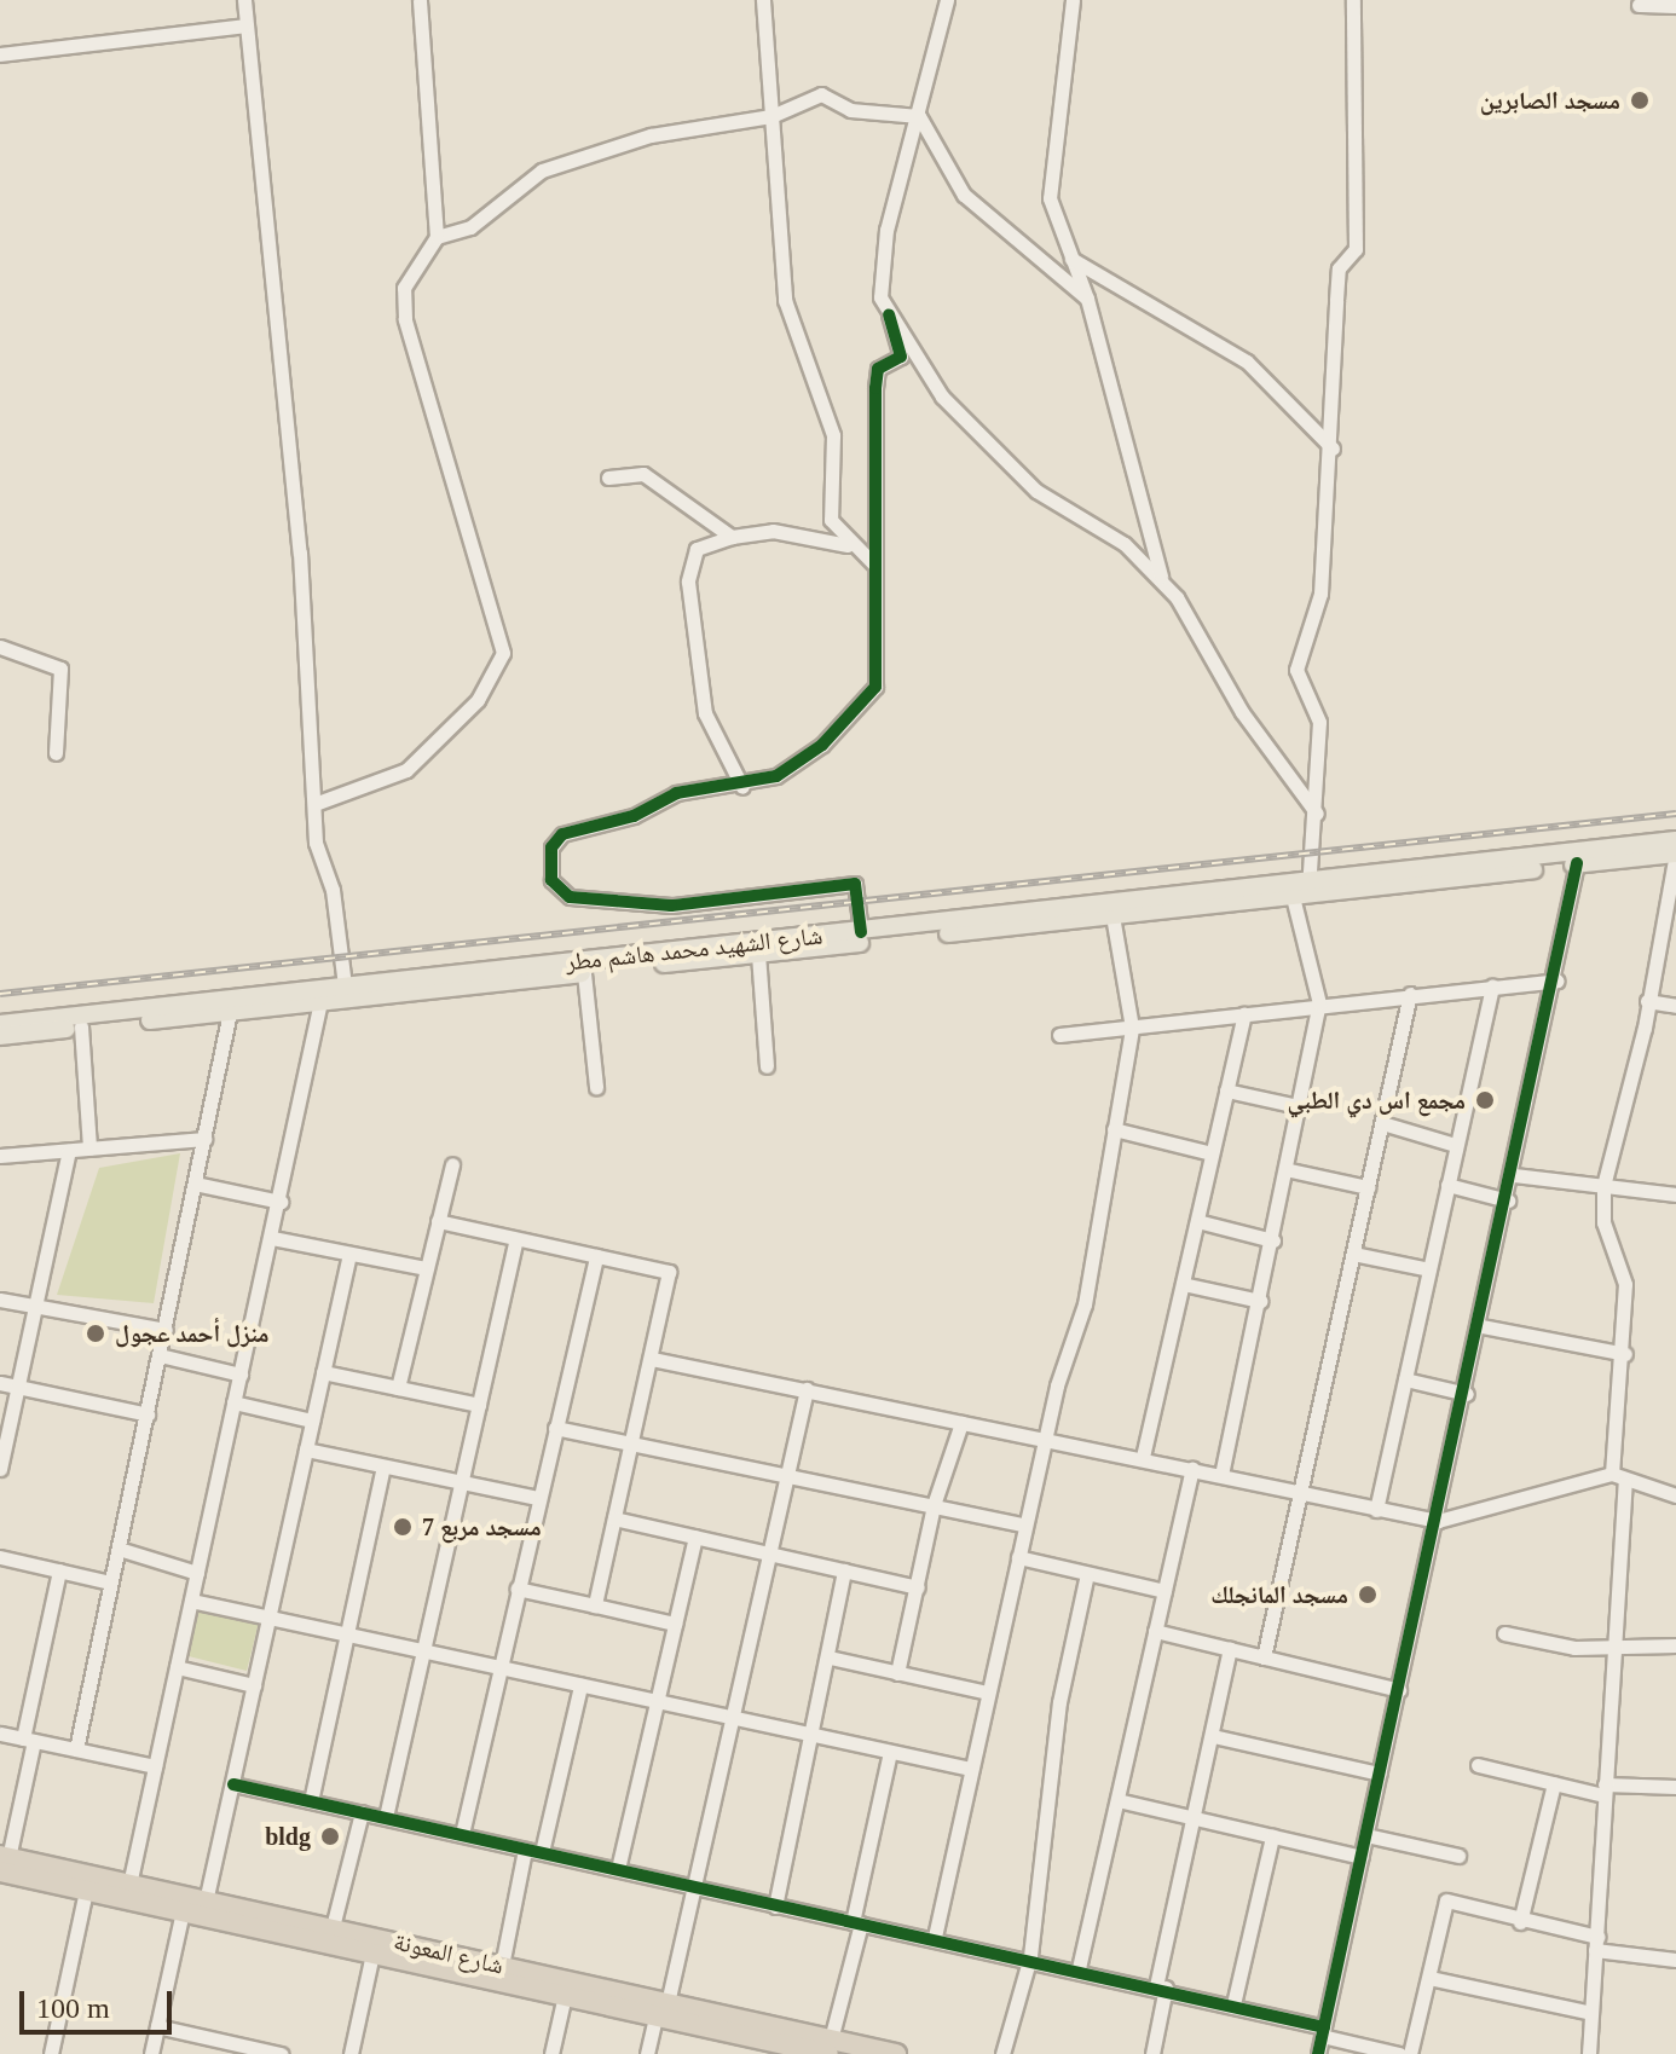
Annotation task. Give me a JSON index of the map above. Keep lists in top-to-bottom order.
{
  "streets": {
    "highway": ["شارع المعونة"],
    "main road": ["شارع الشهيد محمد هاشم مطر"]
  },
  "places": [
    "مسجد الصابرين",
    "مجمع اس دي الطبي",
    "منزل أحمد عجول",
    "مسجد مربع 7",
    "مسجد المانجلك",
    "bldg"
  ],
  "scale_bar": "100 m"
}
